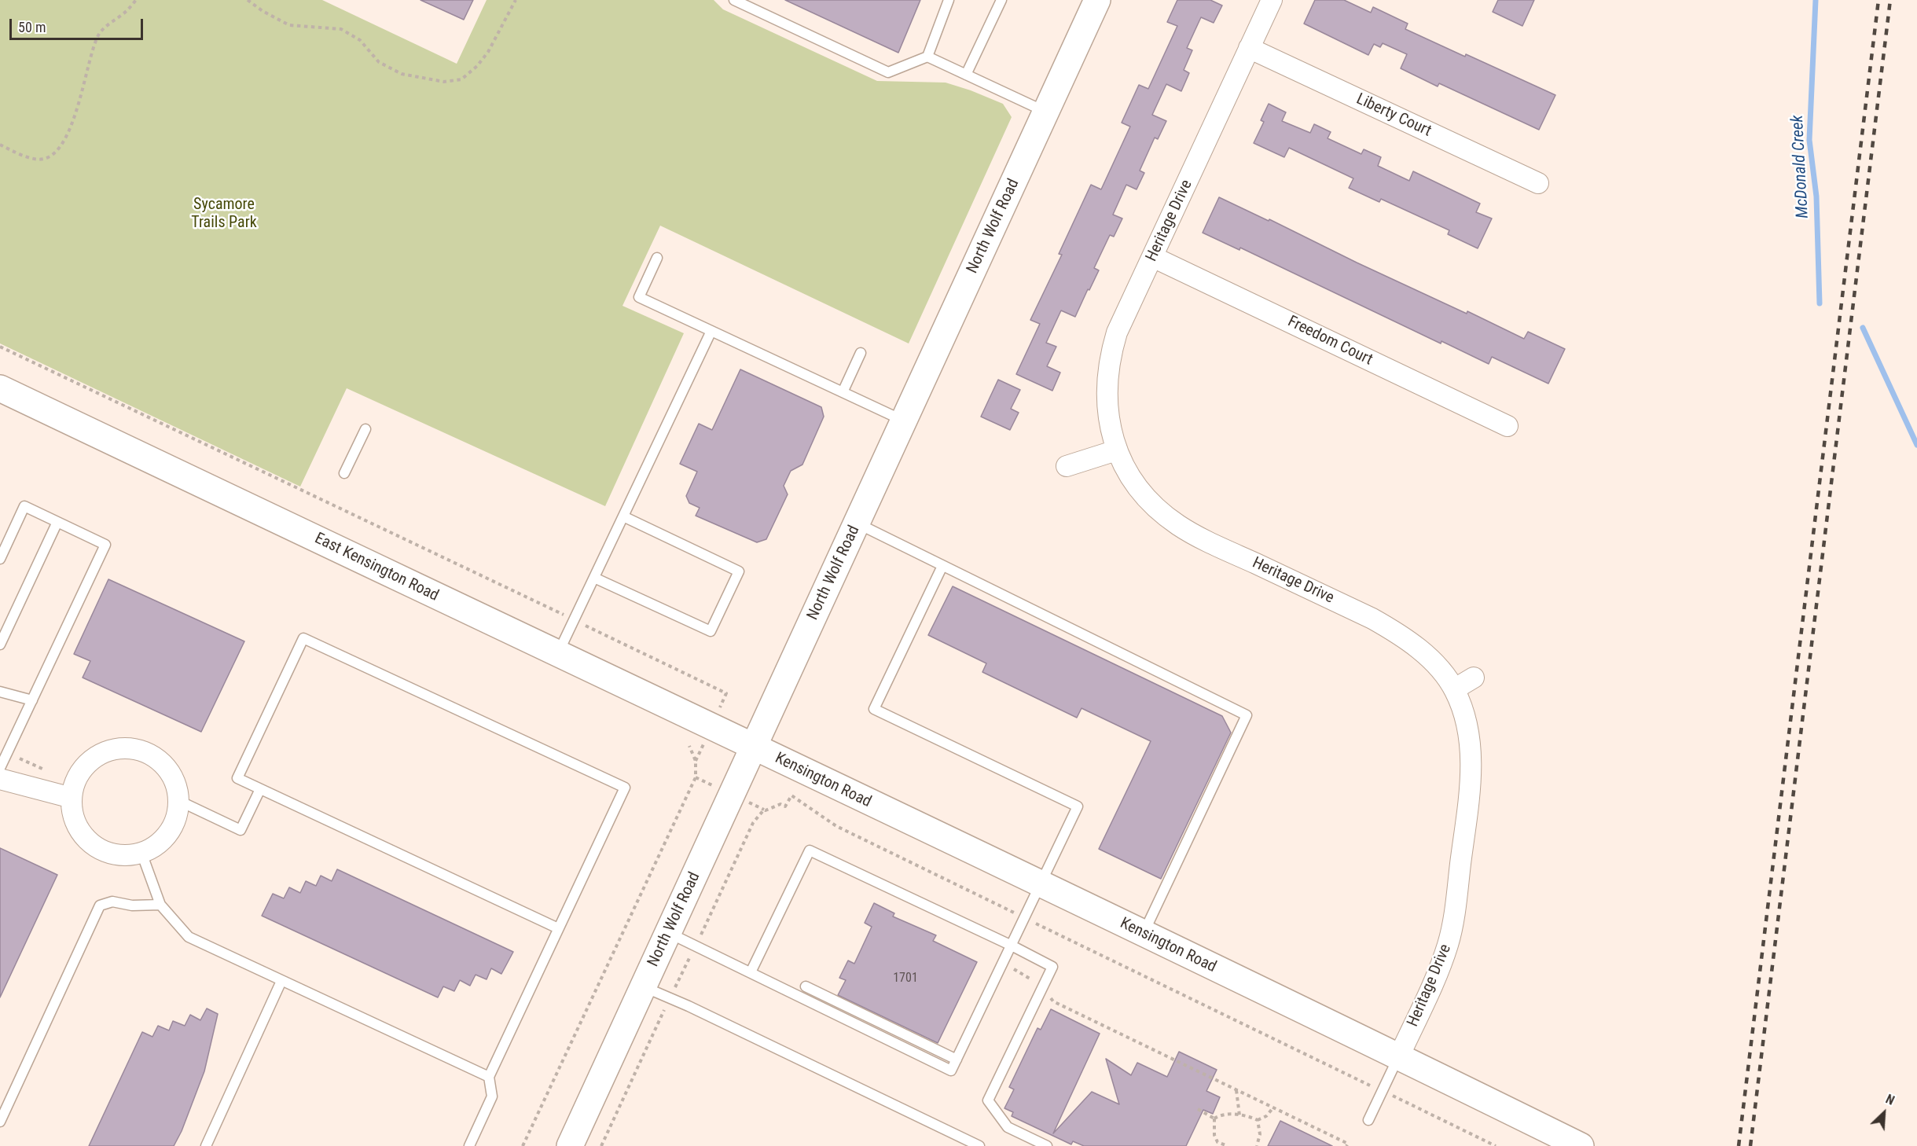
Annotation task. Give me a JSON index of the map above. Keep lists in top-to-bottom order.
{
  "streets": {
    "main road": ["North Wolf Road", "East Kensington Road", "Kensington Road"],
    "street": ["Liberty Court", "Heritage Drive", "Freedom Court"]
  },
  "crossings": [
    ["Liberty Court", "Heritage Drive"],
    ["Heritage Drive", "Freedom Court"],
    ["Heritage Drive", "Kensington Road"],
    ["North Wolf Road", "East Kensington Road"],
    ["North Wolf Road", "Kensington Road"],
    ["East Kensington Road", "Kensington Road"]
  ],
  "water": ["McDonald Creek"],
  "parks": ["Sycamore Trails Park"],
  "house_numbers": ["1701"],
  "scale_bar": "50 m",
  "north": "top right"
}
